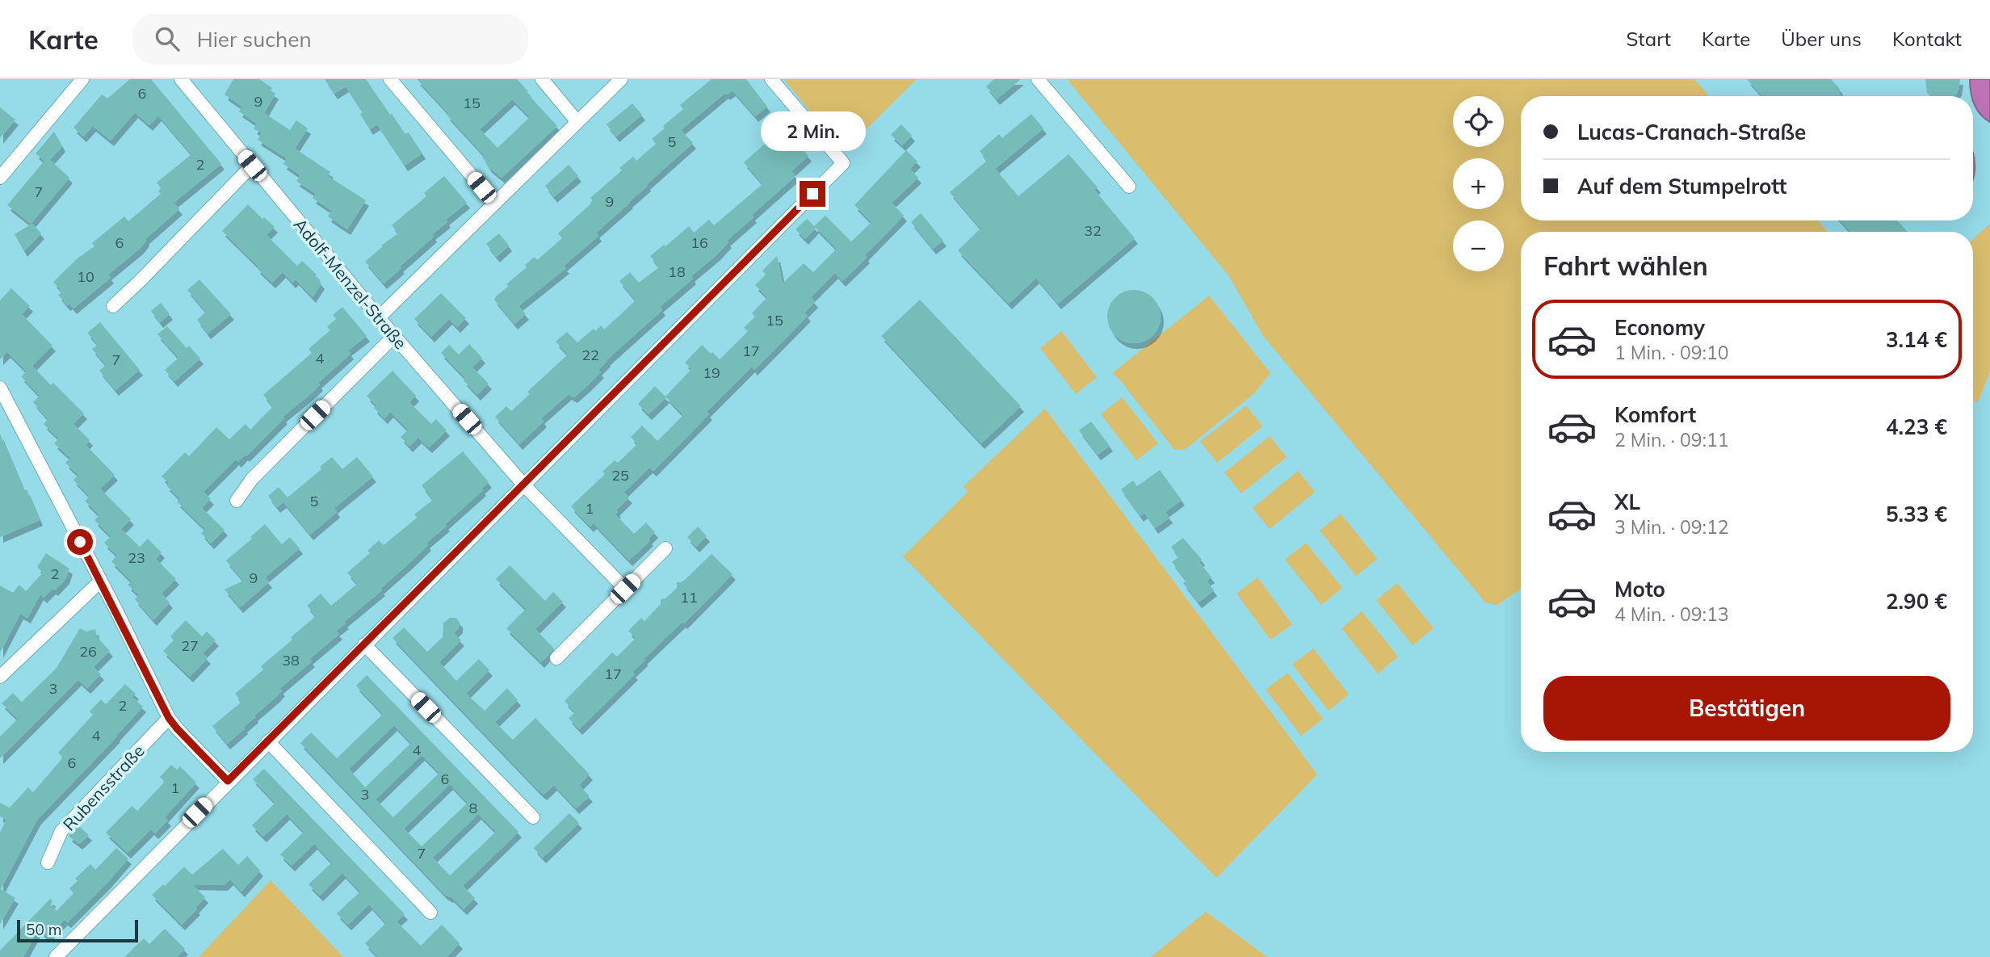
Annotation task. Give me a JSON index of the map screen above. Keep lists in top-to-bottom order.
{
  "streets": {
    "street": ["Adolf-Menzel-Straße", "Rubensstraße"]
  },
  "house_numbers": [
    "6",
    "9",
    "15",
    "5",
    "2",
    "7",
    "9",
    "32",
    "6",
    "16",
    "18",
    "10",
    "15",
    "17",
    "22",
    "4",
    "7",
    "19",
    "25",
    "5",
    "1",
    "23",
    "2",
    "9",
    "11",
    "27",
    "26",
    "38",
    "17",
    "3",
    "2",
    "4",
    "4",
    "6",
    "6",
    "1",
    "3",
    "8",
    "7"
  ],
  "scale_bar": "50 m",
  "page": {
    "header": "Karte",
    "search": "Hier suchen",
    "nav": [
      "Start",
      "Karte",
      "Über uns",
      "Kontakt"
    ],
    "map_buttons": ["+", "−"],
    "banner": ["Lucas-Cranach-Straße", "Auf dem Stumpelrott"],
    "bubble": "2 Min.",
    "heading": "Fahrt wählen",
    "list": [
      {
        "name": "Economy",
        "note": "1 Min. · 09:10",
        "value": "3.14 €"
      },
      {
        "name": "Komfort",
        "note": "2 Min. · 09:11",
        "value": "4.23 €"
      },
      {
        "name": "XL",
        "note": "3 Min. · 09:12",
        "value": "5.33 €"
      },
      {
        "name": "Moto",
        "note": "4 Min. · 09:13",
        "value": "2.90 €"
      }
    ],
    "buttons": "Bestätigen",
    "scale": "50 m"
  }
}
